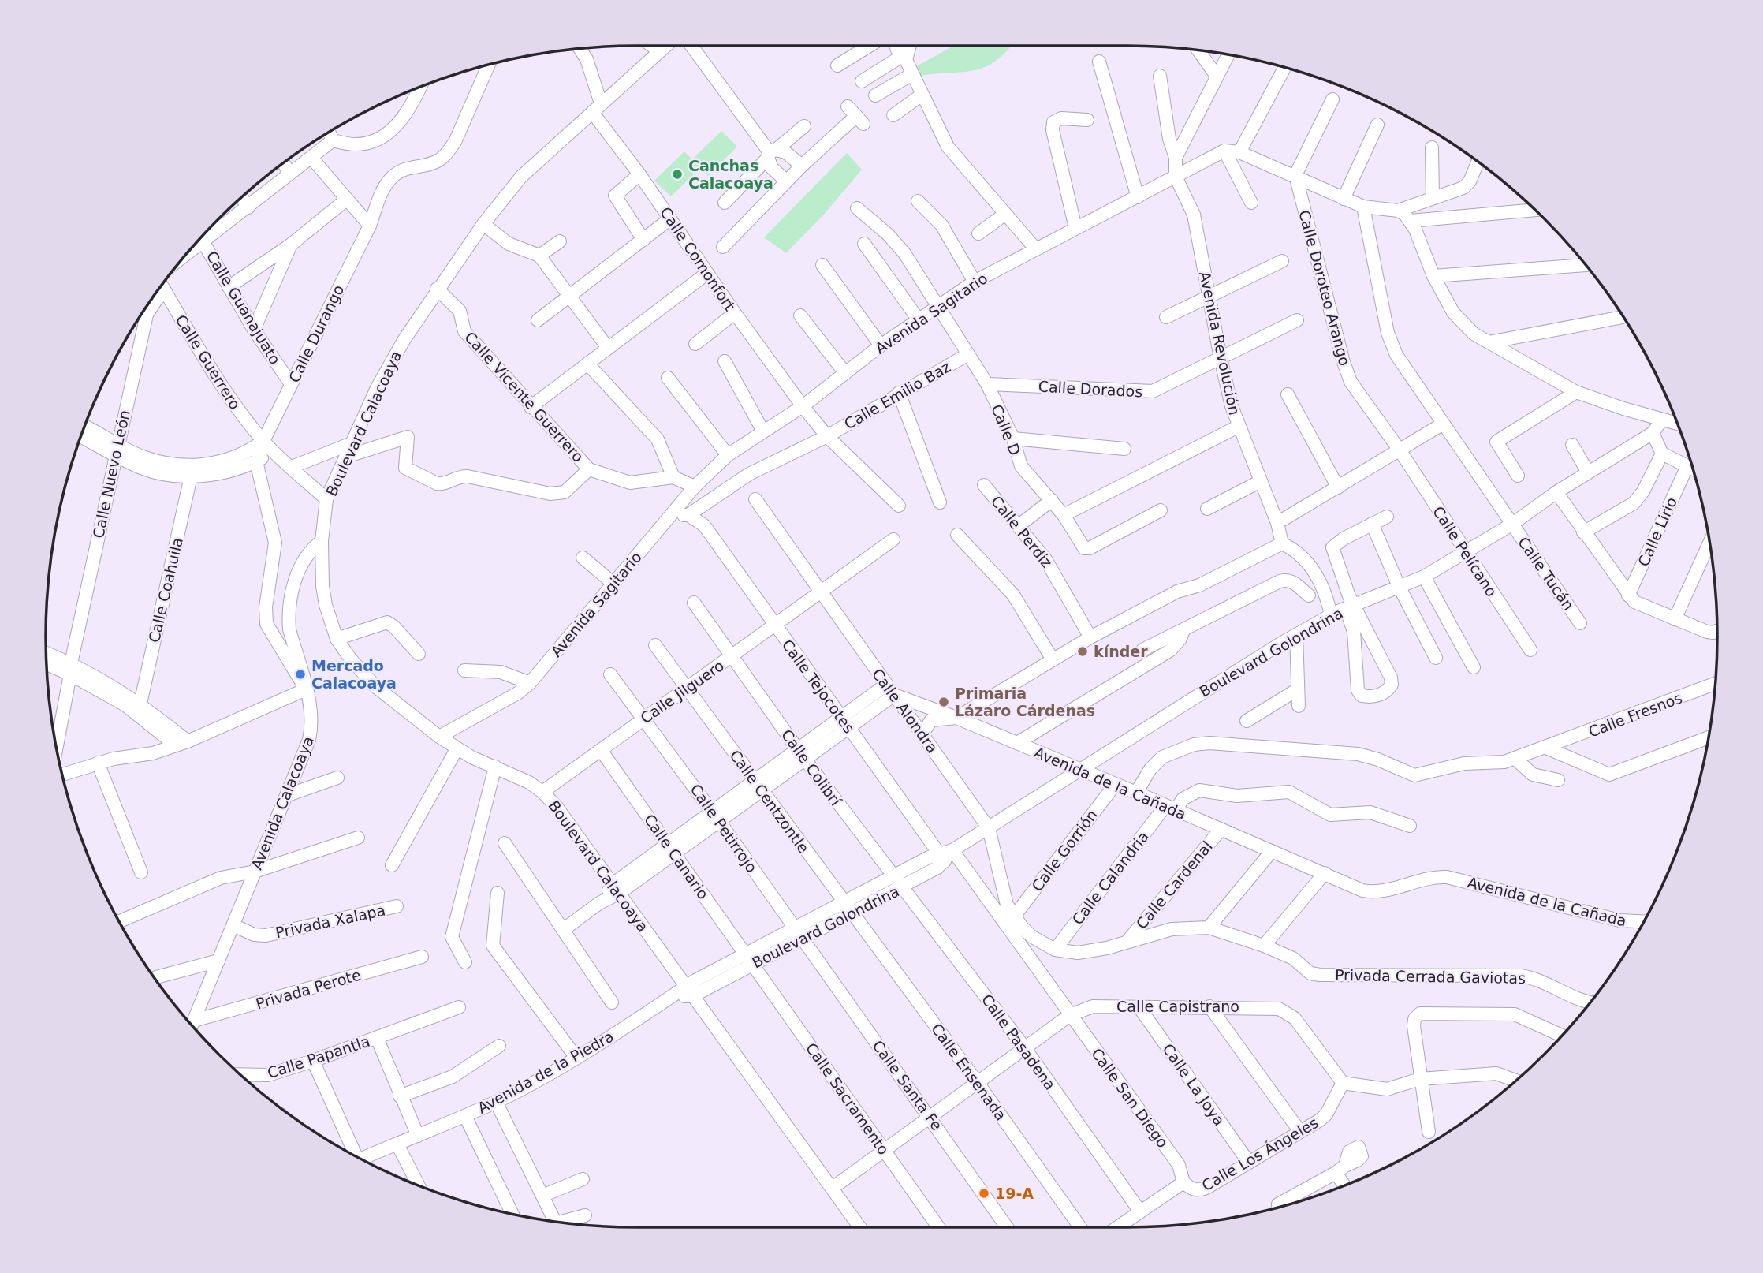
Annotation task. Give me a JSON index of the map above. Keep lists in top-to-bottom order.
{
  "streets": {
    "street": [
      "Calle Comonfort",
      "Calle Doroteo Arango",
      "Calle Guanajuato",
      "Avenida Sagitario",
      "Calle Durango",
      "Avenida Revolución",
      "Calle Guerrero",
      "Calle Dorados",
      "Calle Emilio Baz",
      "Calle Vicente Guerrero",
      "Boulevard Calacoaya",
      "Calle D",
      "Calle Nuevo León",
      "Calle Perdiz",
      "Calle Lirio",
      "Calle Pelícano",
      "Calle Tucán",
      "Calle Coahuila",
      "Boulevard Golondrina",
      "Calle Tejocotes",
      "Calle Jilguero",
      "Calle Alondra",
      "Calle Fresnos",
      "Calle Colibrí",
      "Avenida de la Cañada",
      "Calle Centzontle",
      "Avenida Calacoaya",
      "Calle Petirrojo",
      "Calle Gorrión",
      "Calle Canario",
      "Calle Calandria",
      "Calle Cardenal",
      "Privada Xalapa",
      "Privada Cerrada Gaviotas",
      "Privada Perote",
      "Calle Capistrano",
      "Calle Pasadena",
      "Calle Papantla",
      "Avenida de la Piedra",
      "Calle Ensenada",
      "Calle La Joya",
      "Calle Santa Fe",
      "Calle San Diego",
      "Calle Sacramento",
      "Calle Los Ángeles"
    ]
  },
  "crossings": [
    ["Calle Comonfort", "Avenida Sagitario"],
    ["Calle Comonfort", "Calle Emilio Baz"],
    ["Calle Comonfort", "Boulevard Calacoaya"],
    ["Calle Doroteo Arango", "Calle Pelícano"],
    ["Calle Guanajuato", "Calle Durango"],
    ["Avenida Sagitario", "Avenida Revolución"],
    ["Avenida Sagitario", "Calle Vicente Guerrero"],
    ["Avenida Sagitario", "Boulevard Calacoaya"],
    ["Avenida Sagitario", "Calle D"],
    ["Calle Durango", "Calle Guerrero"],
    ["Avenida Revolución", "Calle Dorados"],
    ["Calle Guerrero", "Boulevard Calacoaya"],
    ["Calle Guerrero", "Calle Nuevo León"],
    ["Calle Dorados", "Calle D"],
    ["Calle Emilio Baz", "Calle D"],
    ["Calle Emilio Baz", "Calle Tejocotes"],
    ["Calle Vicente Guerrero", "Boulevard Calacoaya"],
    ["Boulevard Calacoaya", "Boulevard Golondrina"],
    ["Boulevard Calacoaya", "Calle Jilguero"],
    ["Boulevard Calacoaya", "Avenida Calacoaya"],
    ["Boulevard Calacoaya", "Calle Capistrano"],
    ["Boulevard Calacoaya", "Avenida de la Piedra"],
    ["Calle Pelícano", "Boulevard Golondrina"],
    ["Calle Tucán", "Boulevard Golondrina"],
    ["Boulevard Golondrina", "Calle Tejocotes"],
    ["Boulevard Golondrina", "Calle Alondra"],
    ["Boulevard Golondrina", "Calle Colibrí"],
    ["Boulevard Golondrina", "Avenida de la Cañada"],
    ["Boulevard Golondrina", "Calle Centzontle"],
    ["Boulevard Golondrina", "Calle Petirrojo"],
    ["Boulevard Golondrina", "Calle Canario"],
    ["Boulevard Golondrina", "Calle Pasadena"],
    ["Boulevard Golondrina", "Avenida de la Piedra"],
    ["Boulevard Golondrina", "Calle Ensenada"],
    ["Boulevard Golondrina", "Calle Santa Fe"],
    ["Boulevard Golondrina", "Calle San Diego"],
    ["Boulevard Golondrina", "Calle Sacramento"],
    ["Calle Tejocotes", "Calle Jilguero"],
    ["Calle Jilguero", "Calle Alondra"],
    ["Calle Jilguero", "Calle Colibrí"],
    ["Calle Jilguero", "Calle Centzontle"],
    ["Calle Jilguero", "Calle Petirrojo"],
    ["Calle Jilguero", "Calle Canario"],
    ["Calle Alondra", "Avenida de la Cañada"],
    ["Calle Fresnos", "Avenida de la Cañada"],
    ["Calle Colibrí", "Calle Pasadena"],
    ["Avenida de la Cañada", "Calle Gorrión"],
    ["Avenida de la Cañada", "Calle Calandria"],
    ["Avenida de la Cañada", "Calle Cardenal"],
    ["Calle Centzontle", "Calle Ensenada"],
    ["Avenida Calacoaya", "Privada Xalapa"],
    ["Calle Petirrojo", "Calle Santa Fe"],
    ["Calle Canario", "Calle Sacramento"],
    ["Calle Capistrano", "Calle Pasadena"],
    ["Calle Capistrano", "Calle Ensenada"],
    ["Calle Capistrano", "Calle La Joya"],
    ["Calle Capistrano", "Calle Santa Fe"],
    ["Calle Capistrano", "Calle San Diego"],
    ["Calle Capistrano", "Calle Sacramento"],
    ["Calle Capistrano", "Calle Los Ángeles"],
    ["Calle Pasadena", "Calle Los Ángeles"],
    ["Calle La Joya", "Calle Los Ángeles"],
    ["Calle San Diego", "Calle Los Ángeles"]
  ],
  "places": [
    "Canchas Calacoaya",
    "kínder",
    "Mercado Calacoaya",
    "Primaria Lázaro Cárdenas",
    "19-A"
  ]
}
